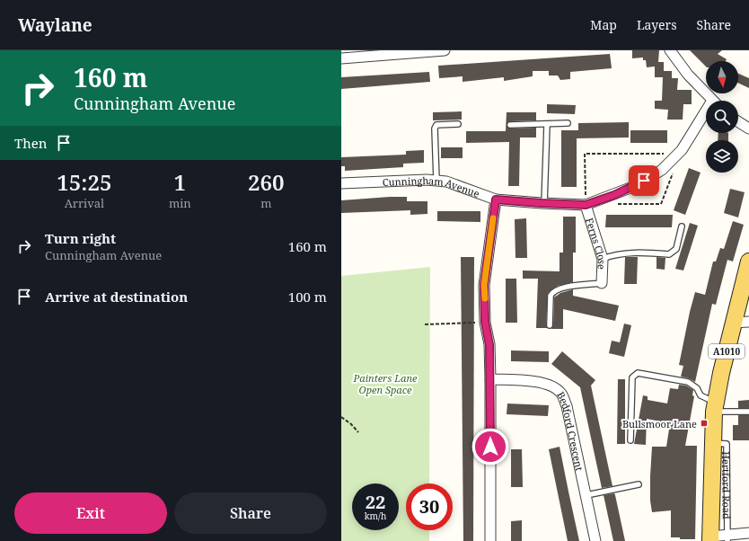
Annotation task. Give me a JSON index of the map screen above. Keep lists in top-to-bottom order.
{
  "streets": {
    "main road": ["A1010", "Hertford Road"],
    "street": ["Cunningham Avenue", "Ferns Close", "Bedford Crescent"]
  },
  "crossings": [
    ["Cunningham Avenue", "Ferns Close"]
  ],
  "parks": ["Painters Lane Open Space"],
  "places": {
    "transit": ["Bullsmoor Lane"]
  },
  "north": "bottom",
  "page": {
    "header": "Waylane",
    "nav": ["Map", "Layers", "Share"],
    "turn": ["160 m", "Cunningham Avenue"],
    "then": "Then",
    "eta": [
      "15:25",
      "Arrival",
      "1",
      "min",
      "260",
      "m"
    ],
    "list": [
      {
        "name": "Turn right",
        "note": "Cunningham Avenue",
        "value": "160 m"
      },
      {
        "name": "Arrive at destination",
        "value": "100 m"
      }
    ],
    "speed": "22 km/h",
    "limit": "30",
    "buttons": ["Exit", "Share"]
  }
}
